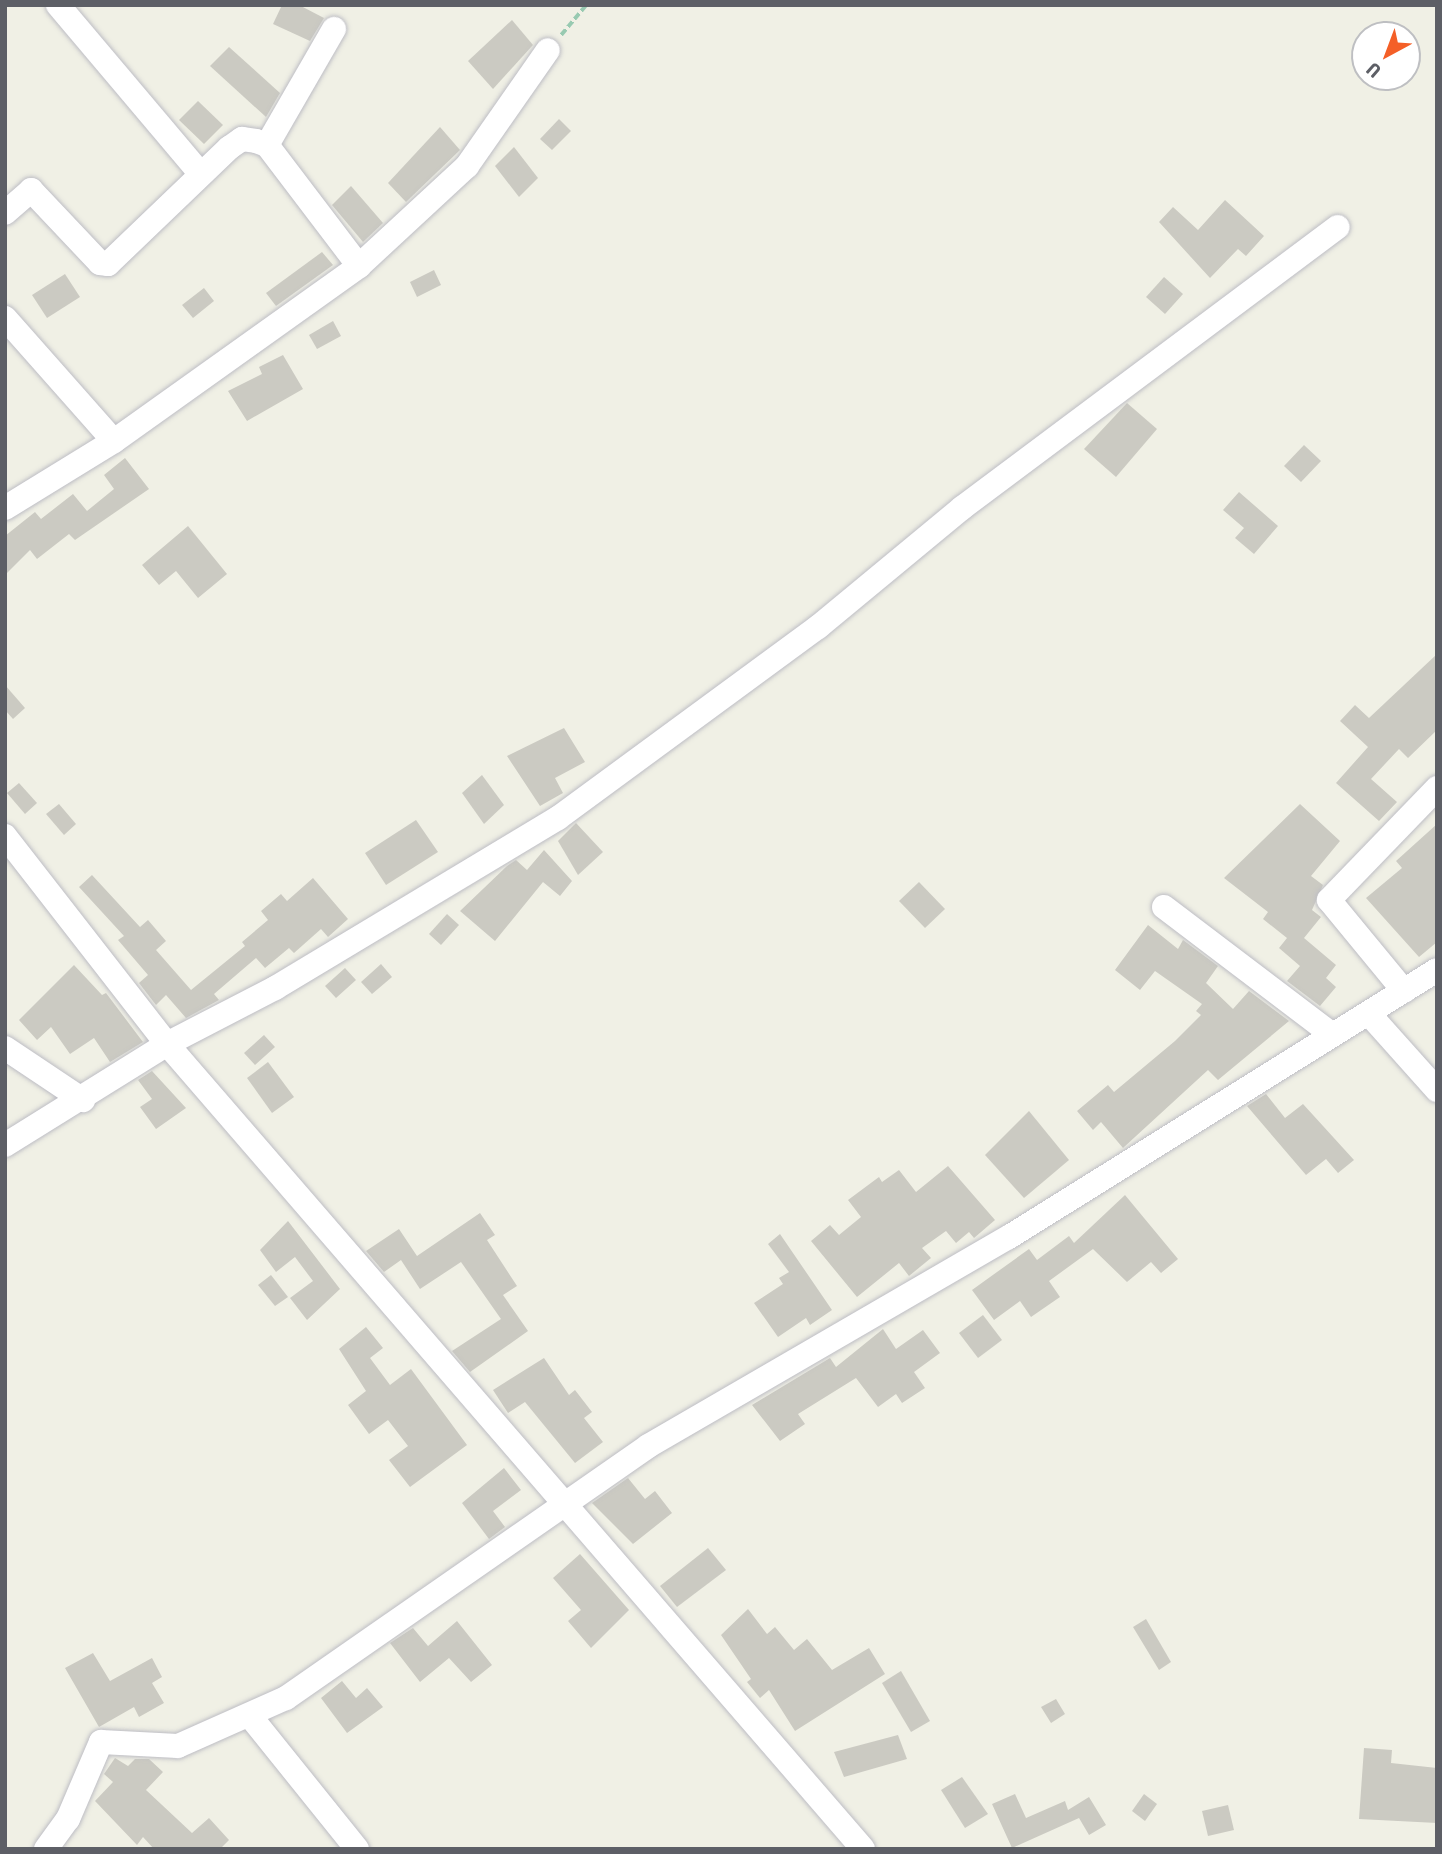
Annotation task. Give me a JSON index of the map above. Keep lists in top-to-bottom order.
{
  "north": "bottom left"
}
